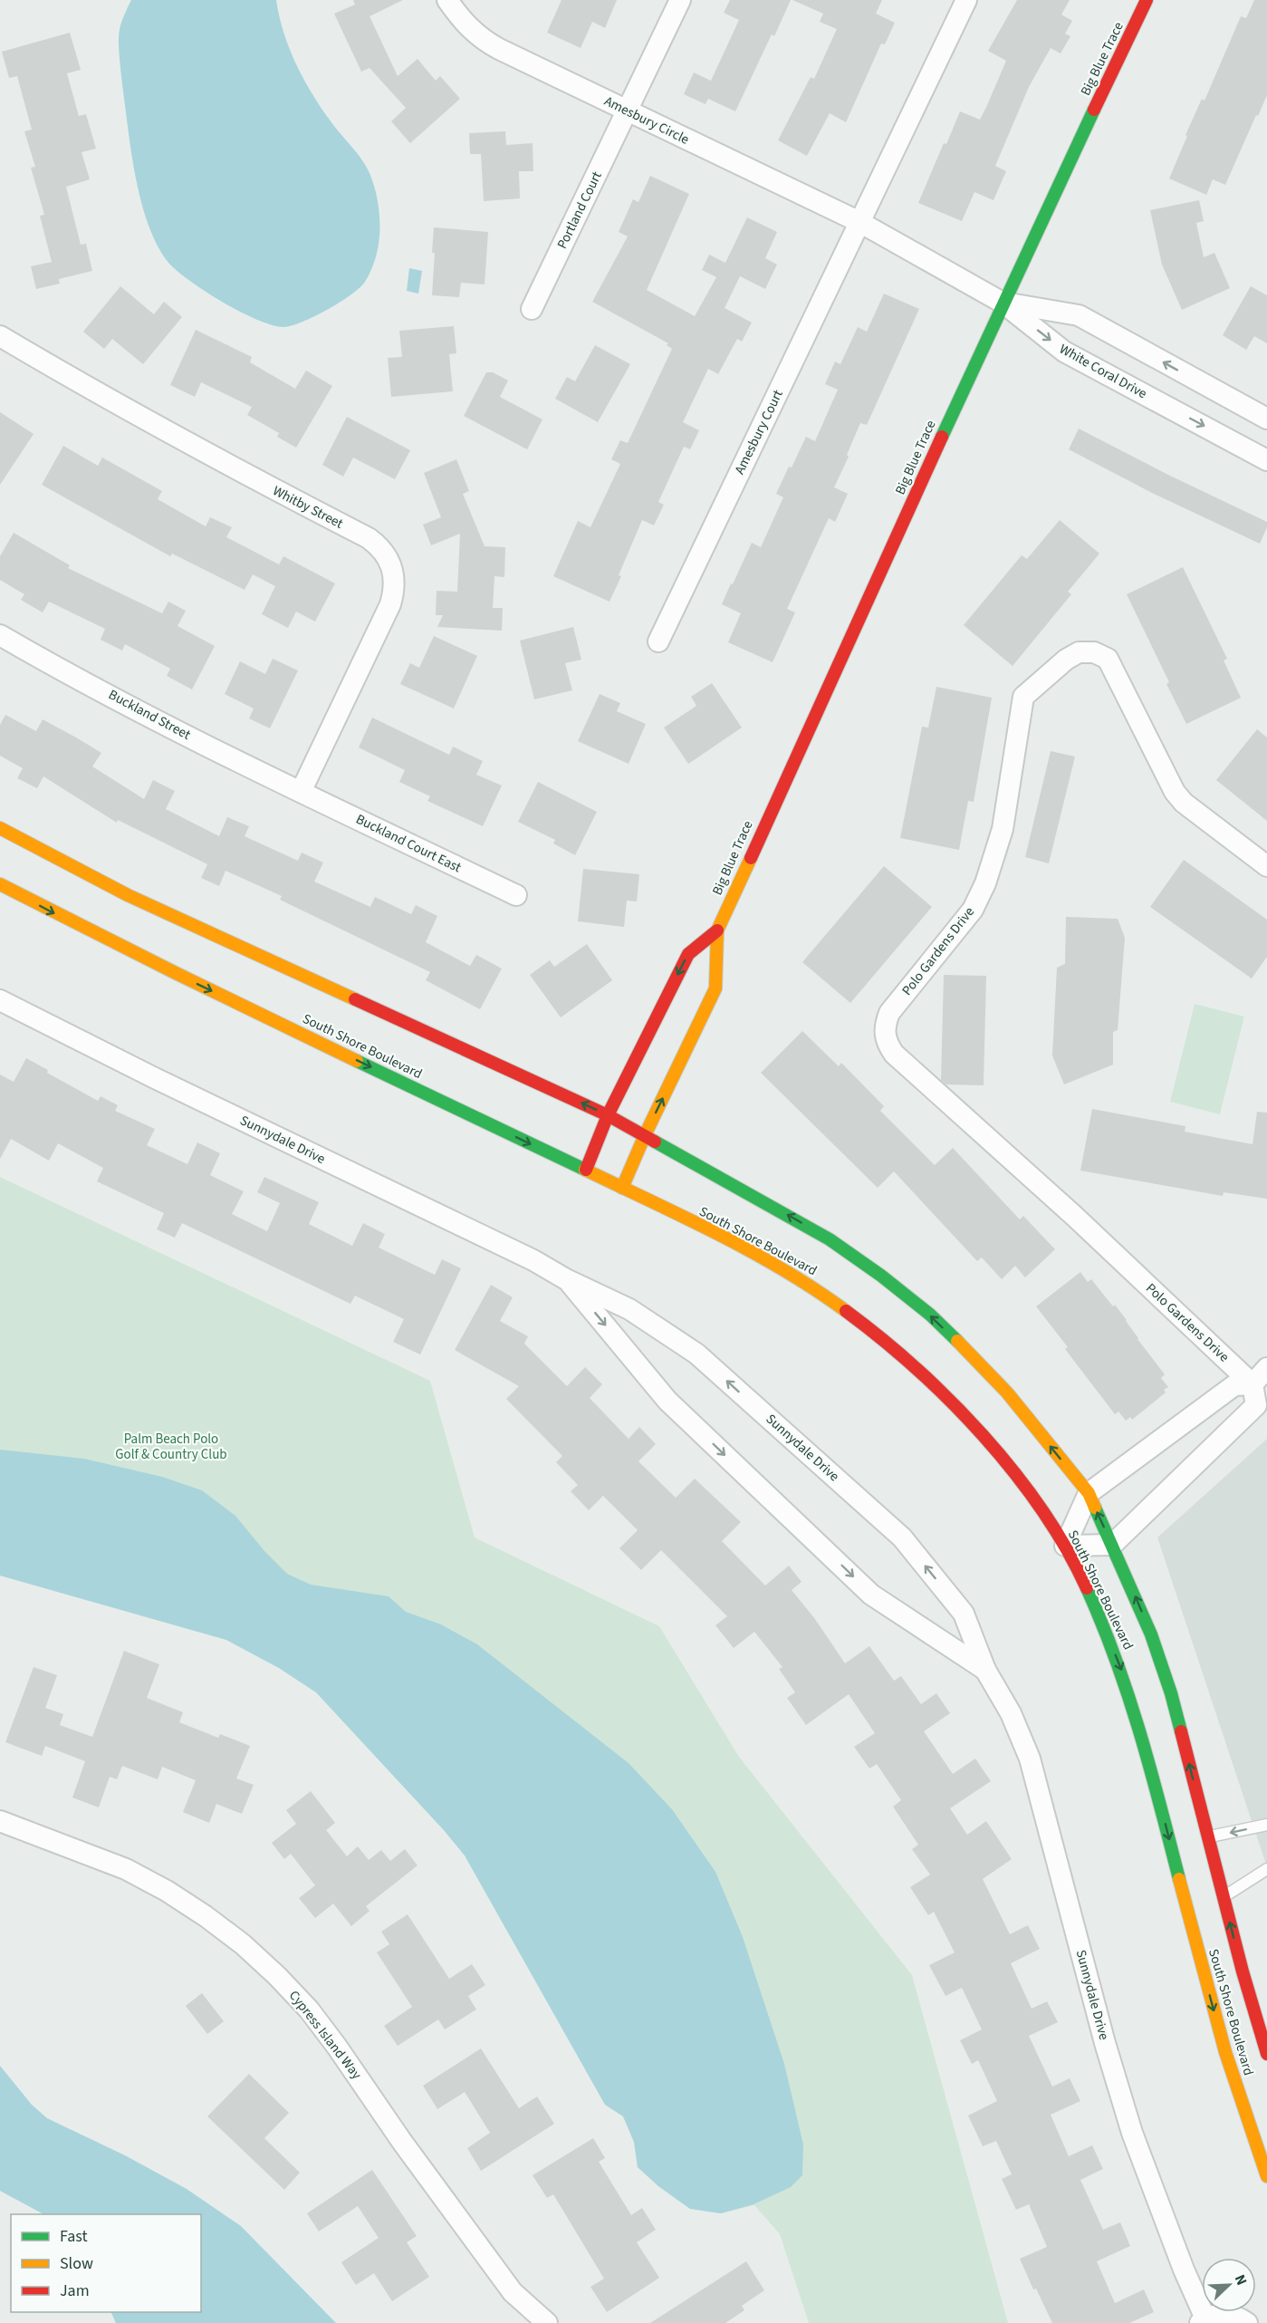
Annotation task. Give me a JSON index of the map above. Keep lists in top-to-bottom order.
{
  "streets": {
    "street": [
      "Big Blue Trace",
      "Amesbury Circle",
      "Portland Court",
      "White Coral Drive",
      "Amesbury Court",
      "Whitby Street",
      "Buckland Street",
      "Buckland Court East",
      "Polo Gardens Drive",
      "South Shore Boulevard",
      "Sunnydale Drive",
      "Cypress Island Way"
    ]
  },
  "crossings": [
    ["Big Blue Trace", "Amesbury Circle"],
    ["Big Blue Trace", "White Coral Drive"],
    ["Big Blue Trace", "South Shore Boulevard"],
    ["Amesbury Circle", "Portland Court"],
    ["Amesbury Circle", "White Coral Drive"],
    ["Amesbury Circle", "Amesbury Court"],
    ["Whitby Street", "Buckland Street"],
    ["Whitby Street", "Buckland Court East"],
    ["Buckland Street", "Buckland Court East"]
  ],
  "parks": ["Palm Beach Polo Golf & Country Club"],
  "legend": ["Fast", "Slow", "Jam"],
  "north": "top right"
}
